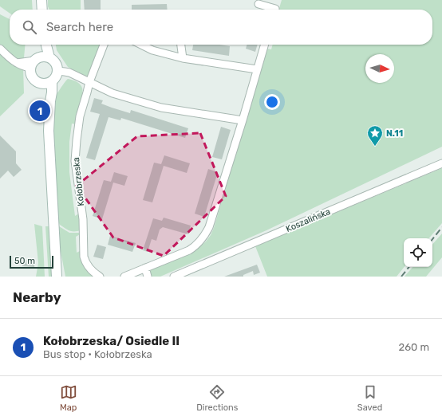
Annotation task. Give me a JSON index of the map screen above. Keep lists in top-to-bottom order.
{
  "streets": {
    "street": ["Kołobrzeska", "Koszalińska"]
  },
  "places": {
    "place": ["N.11"]
  },
  "scale_bar": "50 m",
  "north": "right",
  "page": {
    "search": "Search here",
    "pins": "1",
    "scale": "50 m",
    "heading": "Nearby",
    "list": [
      {
        "mark": "1",
        "name": "Kołobrzeska/ Osiedle II",
        "note": "Bus stop · Kołobrzeska",
        "value": "260 m"
      }
    ],
    "nav": ["Map", "Directions", "Saved"]
  }
}
